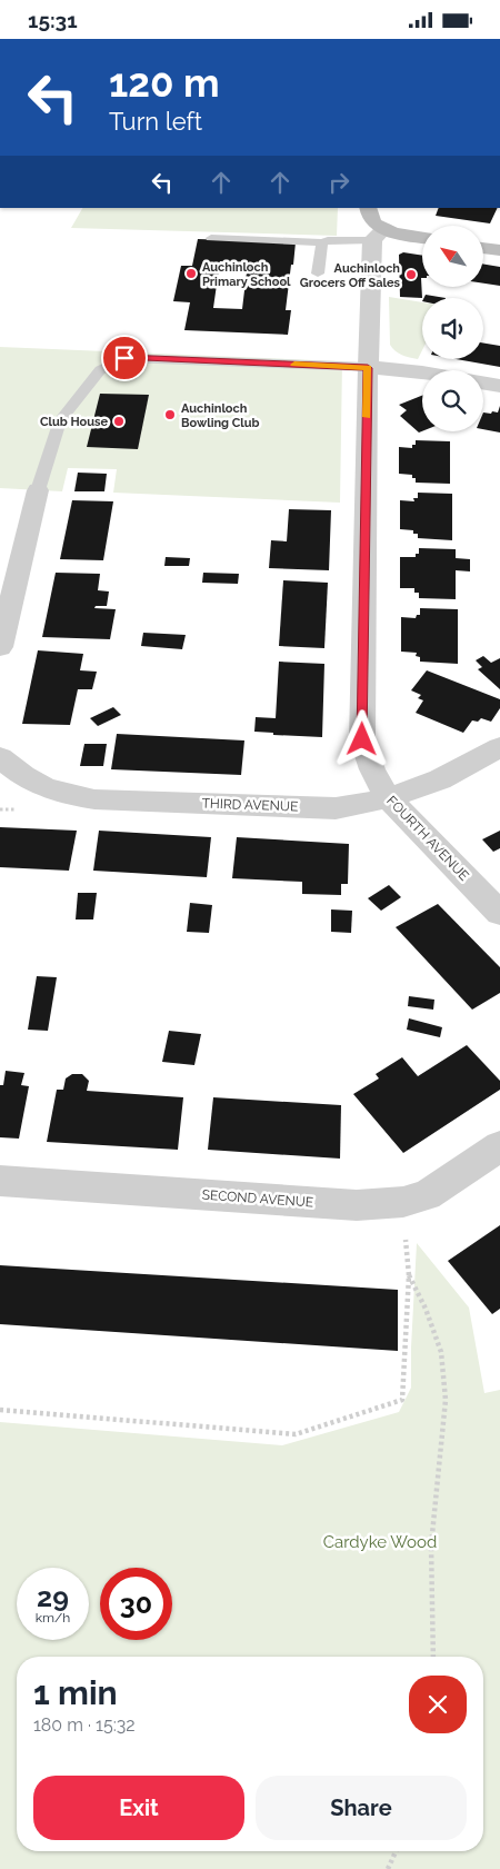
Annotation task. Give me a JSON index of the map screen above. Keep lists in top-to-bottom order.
{
  "streets": {
    "street": ["THIRD AVENUE", "FOURTH AVENUE", "SECOND AVENUE"]
  },
  "crossings": [
    ["THIRD AVENUE", "FOURTH AVENUE"]
  ],
  "parks": ["Cardyke Wood"],
  "places": [
    "Auchinloch Primary School",
    "Auchinloch Grocers Off Sales",
    "Auchinloch Bowling Club",
    "Club House"
  ],
  "north": "top left",
  "page": {
    "status": "15:31",
    "turn": ["120 m", "Turn left"],
    "speed": "29 km/h",
    "limit": "30",
    "heading": ["1 min", "180 m · 15:32"],
    "buttons": ["Exit", "Share"]
  }
}
